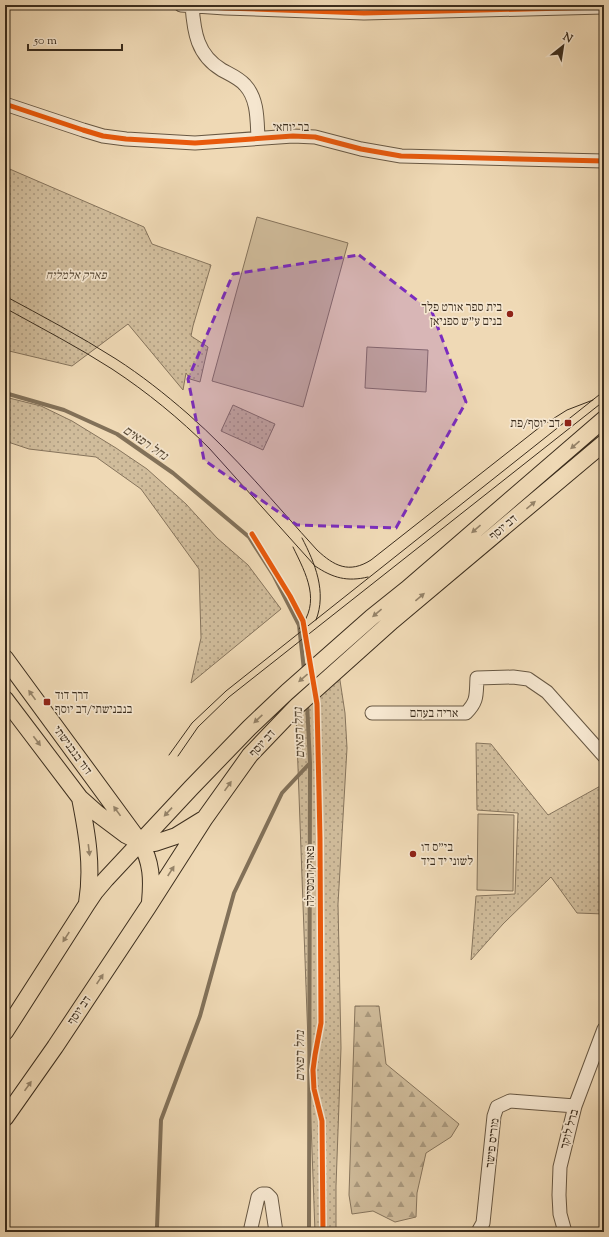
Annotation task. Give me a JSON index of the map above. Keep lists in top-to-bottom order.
{
  "streets": {
    "main road": ["דב יוסף", "דוד בנבנישתי"],
    "street": [
      "בר יוחאי",
      "אריה בעהם",
      "ברל לוקר",
      "מוריס פישר"
    ],
    "cycle path": ["פארק המסילה"]
  },
  "crossings": [
    ["דב יוסף", "דוד בנבנישתי"],
    ["ברל לוקר", "מוריס פישר"]
  ],
  "water": ["נחל רפאים"],
  "parks": ["פארק אלמליח"],
  "places": {
    "other": ["בית ספר אורט פלך בנים ע\"ש ספניאן", "בי\"ס דו לשוני יד ביד"],
    "transit": ["דב יוסף/פת", "דרך דוד בנבנישתי/דב יוסף"]
  },
  "scale_bar": "50 m",
  "north": "top right"
}
